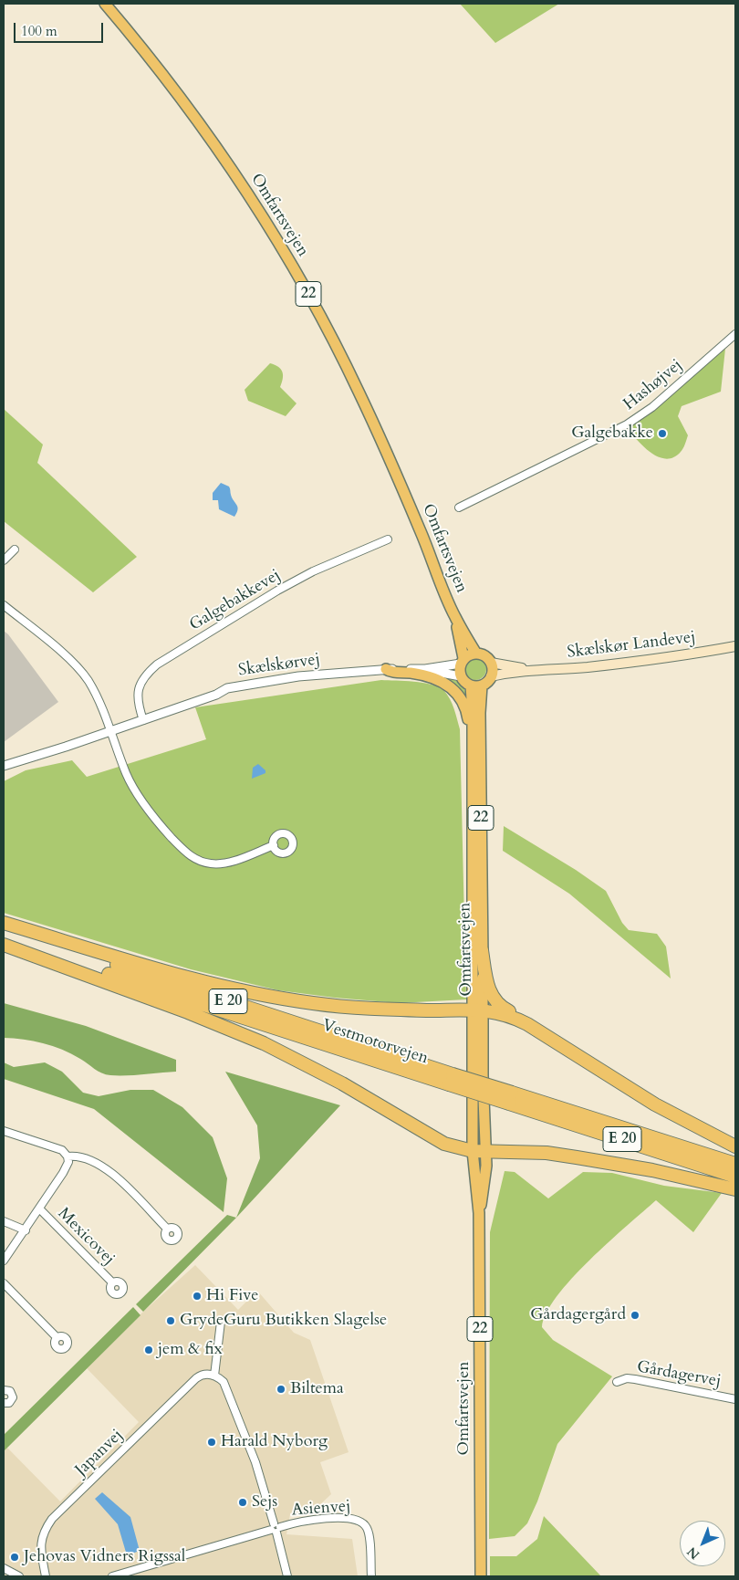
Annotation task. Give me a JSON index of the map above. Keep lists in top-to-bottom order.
{
  "streets": {
    "highway": ["E 20", "Vestmotorvejen"],
    "main road": ["Omfartsvejen", "22", "Skælskør Landevej"],
    "street": [
      "Hashøjvej",
      "Galgebakkevej",
      "Skælskørvej",
      "Mexicovej",
      "Gårdagervej",
      "Japanvej",
      "Asienvej"
    ]
  },
  "crossings": [
    ["Omfartsvejen", "22"],
    ["Omfartsvejen", "Skælskør Landevej"],
    ["Omfartsvejen", "Skælskørvej"],
    ["22", "Skælskør Landevej"],
    ["22", "Skælskørvej"],
    ["Galgebakkevej", "Skælskørvej"],
    ["Skælskør Landevej", "Skælskørvej"]
  ],
  "places": [
    "Galgebakke",
    "Hi Five",
    "Gårdagergård",
    "GrydeGuru Butikken Slagelse",
    "jem & fix",
    "Biltema",
    "Harald Nyborg",
    "Sejs",
    "Jehovas Vidners Rigssal"
  ],
  "scale_bar": "100 m",
  "north": "bottom left"
}
